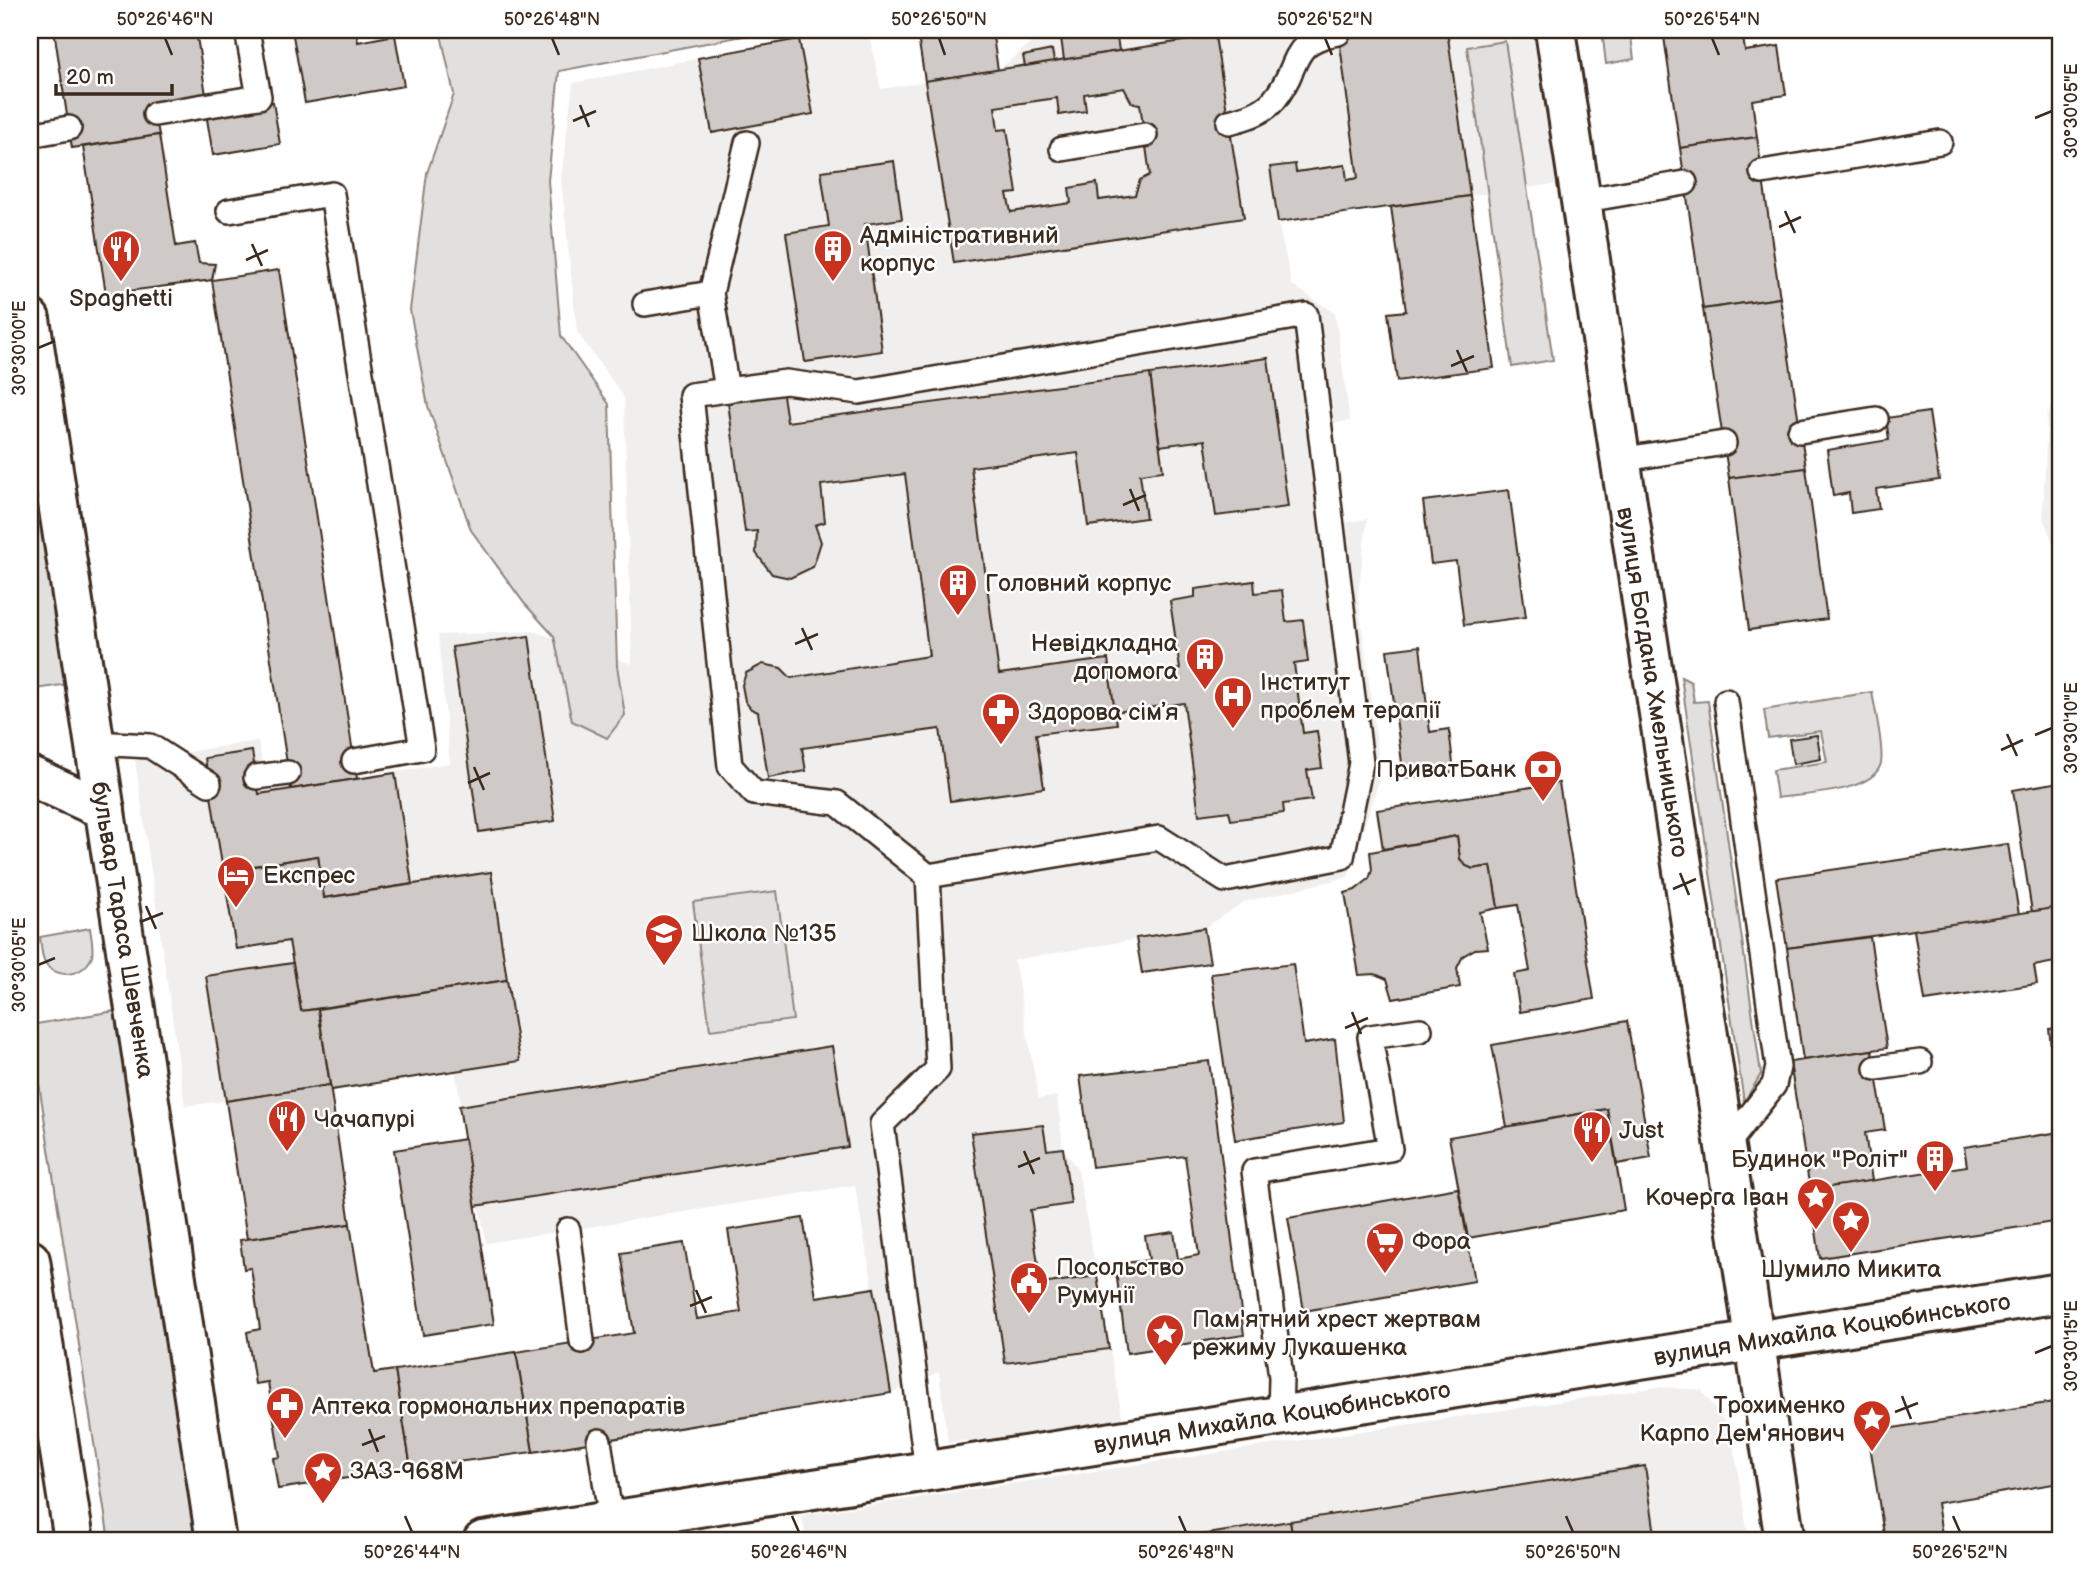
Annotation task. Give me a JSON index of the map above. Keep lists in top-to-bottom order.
{
  "streets": {
    "street": ["вулиця Богдана Хмельницького", "бульвар Тараса Шевченка", "вулиця Михайла Коцюбинського"]
  },
  "crossings": [
    ["вулиця Богдана Хмельницького", "вулиця Михайла Коцюбинського"]
  ],
  "places": {
    "restaurant": ["Spaghetti", "Чачапурі", "Just"],
    "building": [
      "Адміністративний корпус",
      "Головний корпус",
      "Невідкладна допомога",
      "Будинок \"Роліт\""
    ],
    "hospital": ["Інститут проблем терапії"],
    "pharmacy": ["Здорова сімʼя", "Аптека гормональних препаратів"],
    "bank": ["ПриватБанк"],
    "hotel": ["Експрес"],
    "school or university": ["Школа №135"],
    "place": [
      "Кочерга Іван",
      "Шумило Микита",
      "Пам'ятний хрест жертвам режиму Лукашенка",
      "Трохименко Карпо Дем'янович",
      "ЗАЗ-968М"
    ],
    "supermarket": ["Фора"],
    "public building": ["Посольство Румунії"]
  },
  "scale_bar": "20 m",
  "coordinates": [
    "50°26'46\"N",
    "50°26'48\"N",
    "50°26'50\"N",
    "50°26'52\"N",
    "50°26'54\"N",
    "30°30'05\"E",
    "30°30'00\"E",
    "30°30'10\"E",
    "30°30'15\"E",
    "50°26'44\"N"
  ]
}
